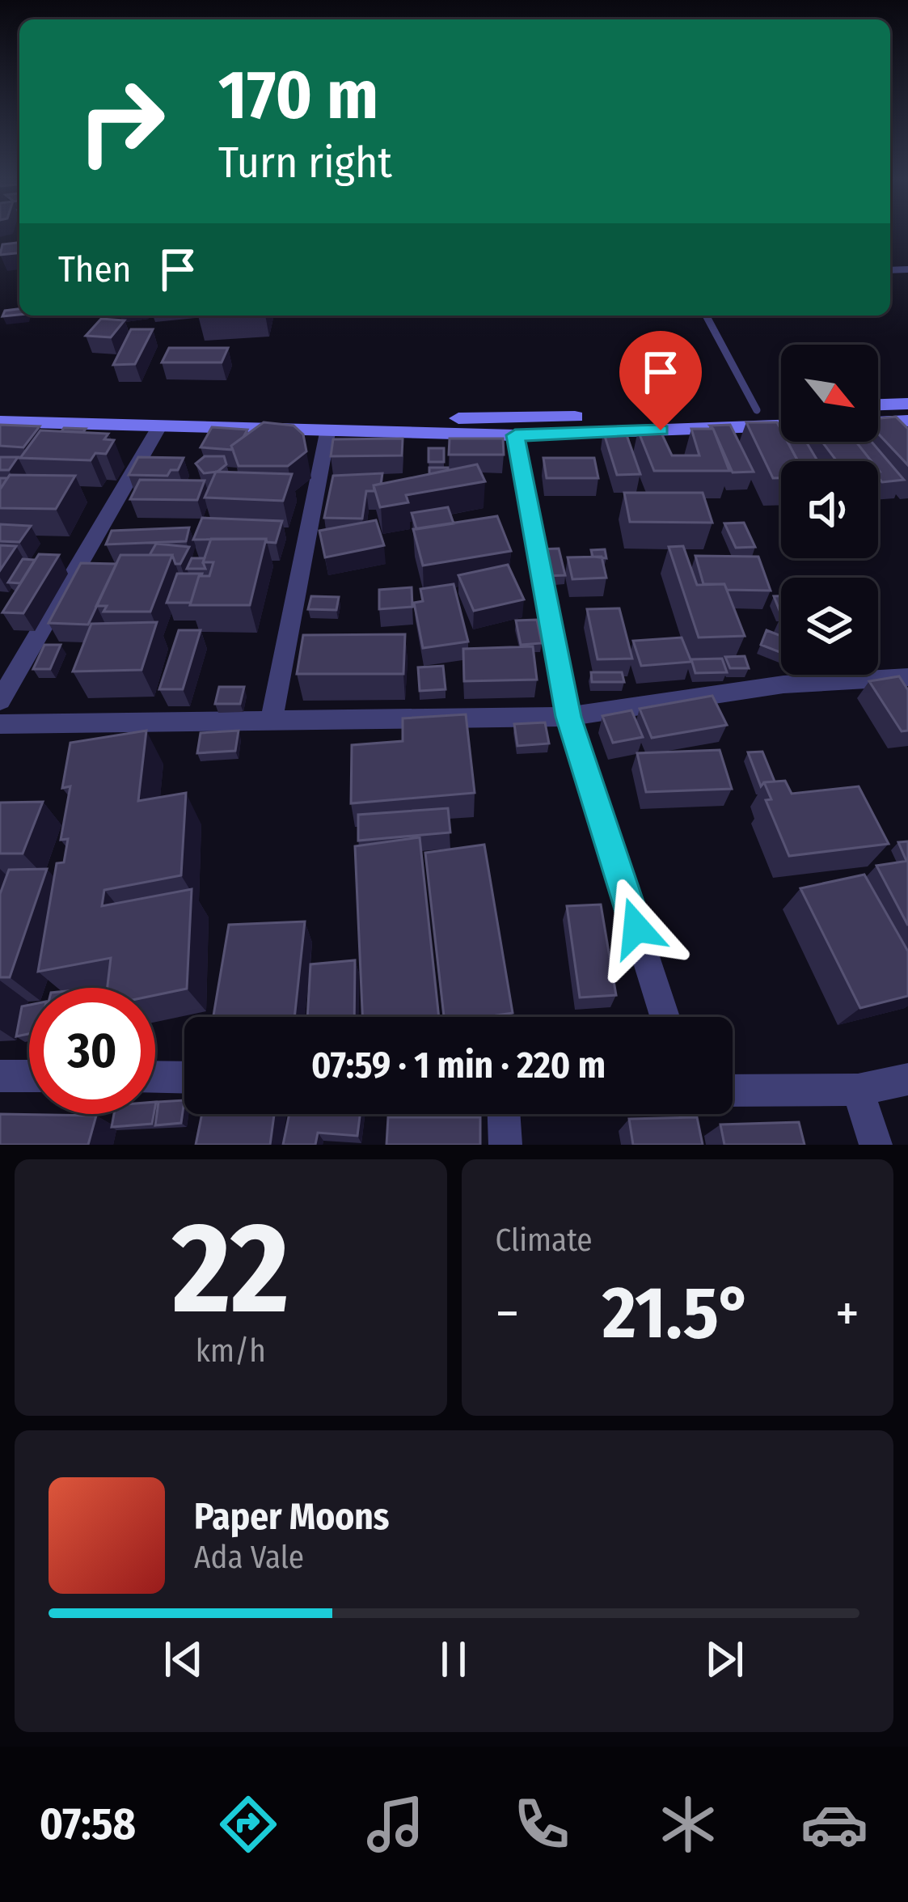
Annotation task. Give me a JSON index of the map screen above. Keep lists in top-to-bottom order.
{
  "north": "bottom right",
  "page": {
    "turn": ["170 m", "Turn right"],
    "then": "Then",
    "limit": "30",
    "trip": "07:59 · 1 min · 220 m",
    "tile": [
      ["22", "km/h"],
      "Climate"
    ],
    "heat": ["−", "21.5°", "+"],
    "song": ["Paper Moons", "Ada Vale"],
    "tabs": "07:58"
  }
}
